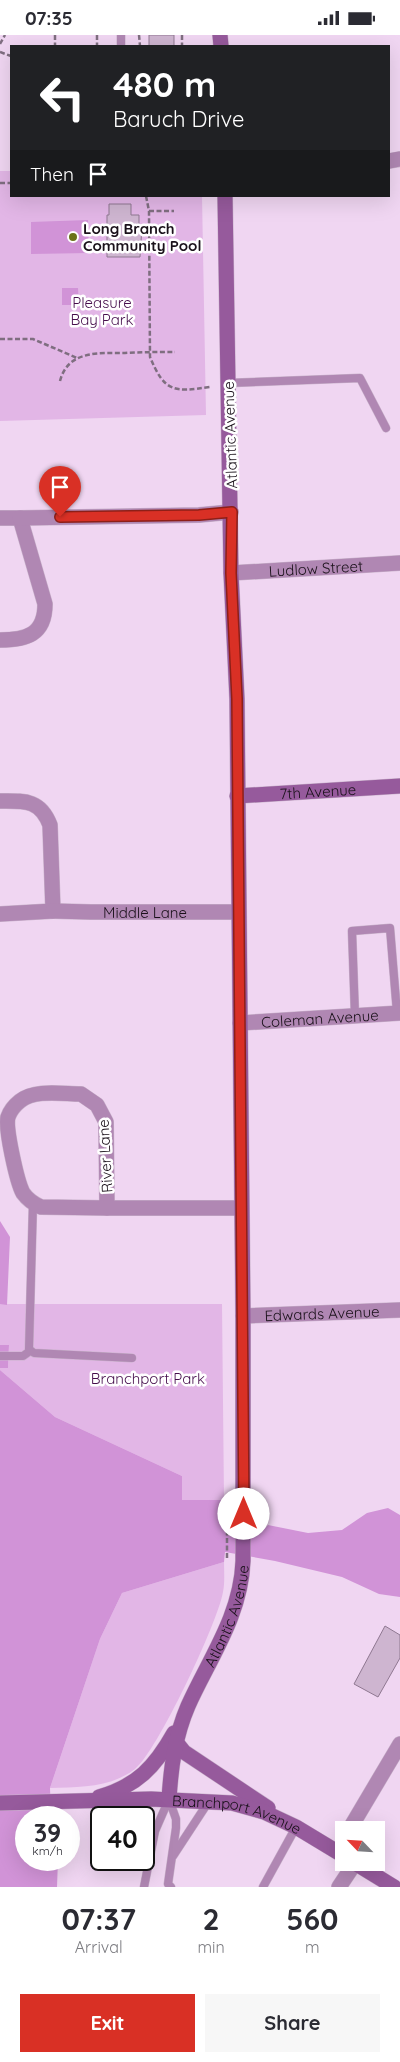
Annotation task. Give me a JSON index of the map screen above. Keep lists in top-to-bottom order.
{
  "streets": {
    "street": [
      "Atlantic Avenue",
      "Ludlow Street",
      "7th Avenue",
      "Middle Lane",
      "Coleman Avenue",
      "River Lane",
      "Edwards Avenue",
      "Branchport Avenue"
    ]
  },
  "crossings": [
    ["Atlantic Avenue", "Ludlow Street"],
    ["Atlantic Avenue", "7th Avenue"],
    ["Atlantic Avenue", "Middle Lane"],
    ["Atlantic Avenue", "Coleman Avenue"],
    ["Atlantic Avenue", "River Lane"],
    ["Atlantic Avenue", "Edwards Avenue"],
    ["Atlantic Avenue", "Branchport Avenue"]
  ],
  "parks": ["Pleasure Bay Park", "Branchport Park"],
  "places": ["Long Branch Community Pool"],
  "north": "top left",
  "page": {
    "status": "07:35",
    "turn": ["480 m", "Baruch Drive"],
    "then": "Then",
    "speed": "39 km/h",
    "limit": "40",
    "eta": [
      "07:37",
      "Arrival",
      "2",
      "min",
      "560",
      "m"
    ],
    "buttons": ["Exit", "Share"]
  }
}
